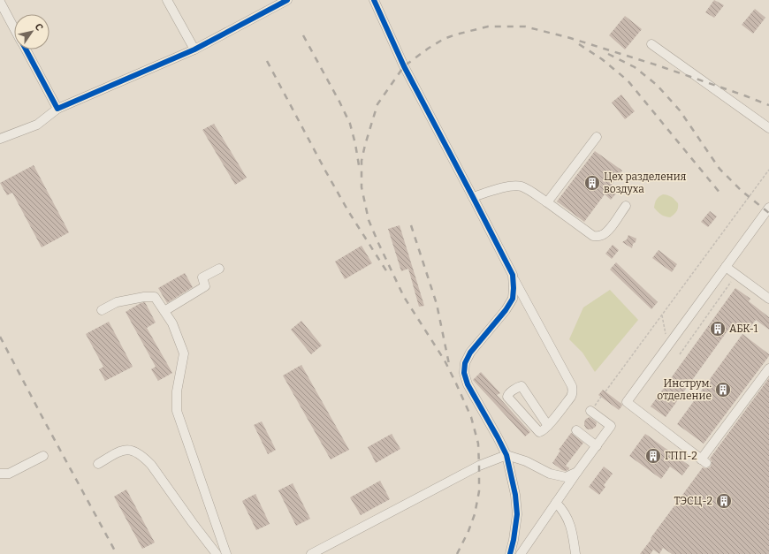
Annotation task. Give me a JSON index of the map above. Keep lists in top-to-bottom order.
{
  "places": {
    "building": [
      "Цех разделения воздуха",
      "АБК-1",
      "Инструм. отделение",
      "ГПП-2",
      "ТЭСЦ-2"
    ]
  },
  "north": "top right"
}
